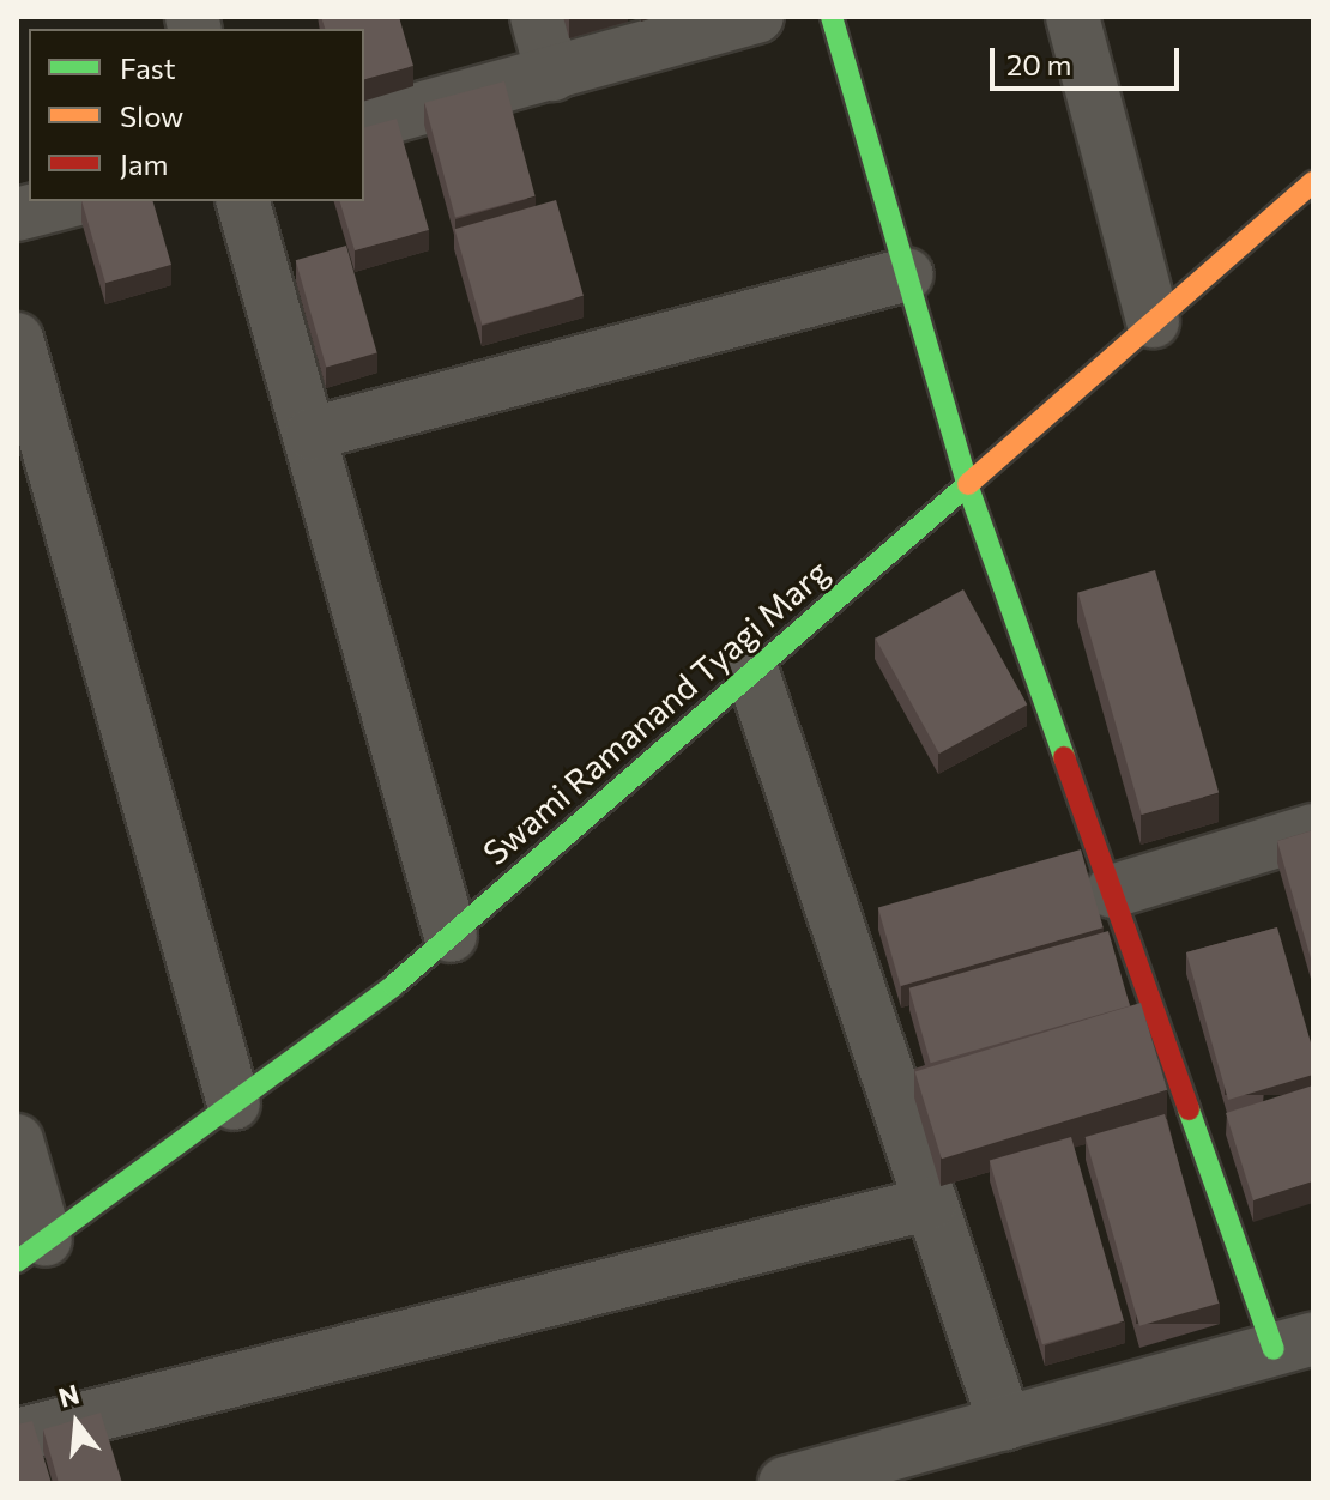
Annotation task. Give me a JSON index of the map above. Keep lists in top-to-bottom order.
{
  "streets": {
    "street": ["Swami Ramanand Tyagi Marg"]
  },
  "legend": ["Fast", "Slow", "Jam"],
  "scale_bar": "20 m",
  "north": "top"
}
